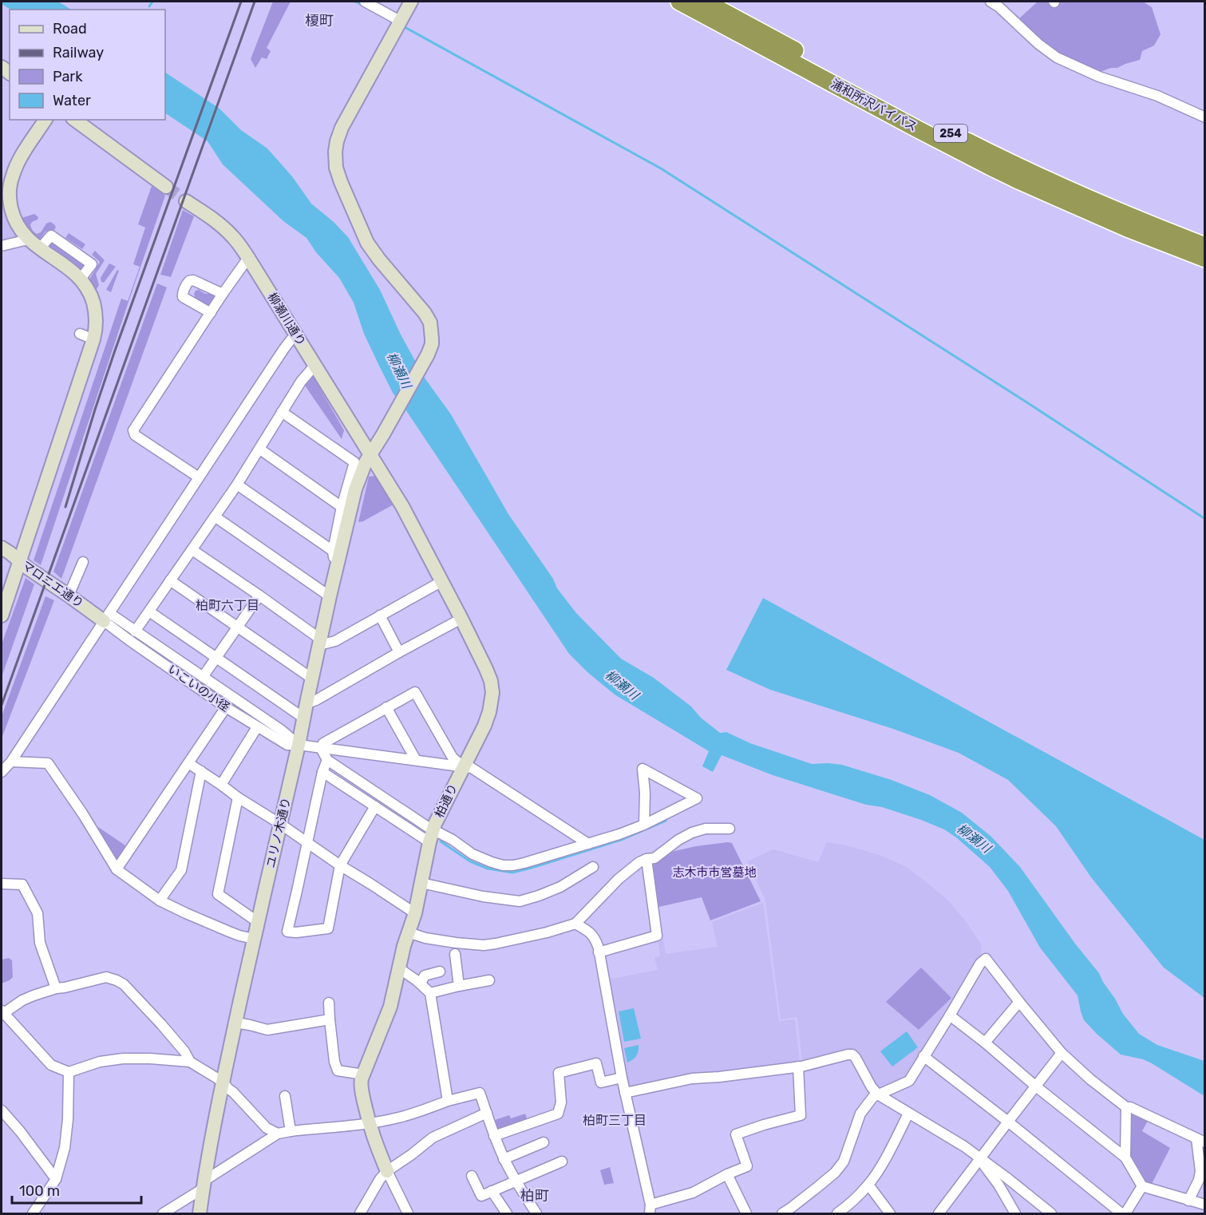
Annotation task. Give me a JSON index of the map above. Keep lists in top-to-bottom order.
{
  "streets": {
    "highway": ["浦和所沢バイパス", "254"],
    "street": [
      "柳瀬川通り",
      "マロニエ通り",
      "いこいの小径",
      "柏通り",
      "ユリノ木通り"
    ]
  },
  "crossings": [
    ["柳瀬川通り", "柏通り"],
    ["柳瀬川通り", "ユリノ木通り"],
    ["マロニエ通り", "いこいの小径"],
    ["いこいの小径", "柏通り"],
    ["いこいの小径", "ユリノ木通り"],
    ["柏通り", "ユリノ木通り"]
  ],
  "districts": [
    "榎町",
    "柏町六丁目",
    "柏町三丁目",
    "柏町"
  ],
  "water": ["柳瀬川"],
  "parks": ["志木市市営墓地"],
  "legend": [
    "Road",
    "Railway",
    "Park",
    "Water"
  ],
  "scale_bar": "100 m"
}
